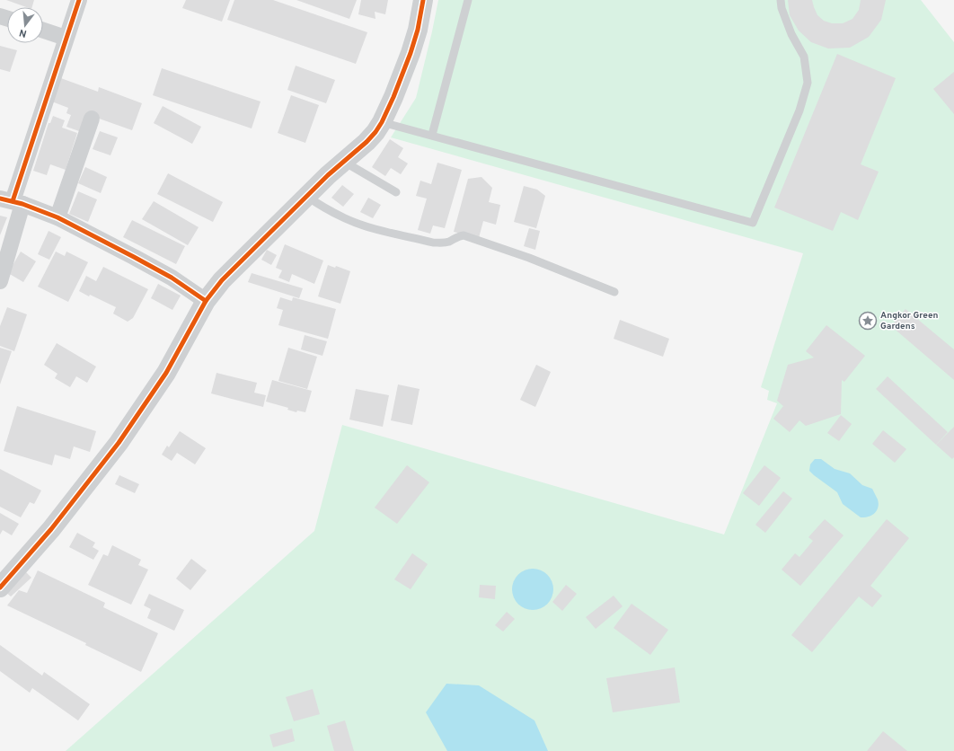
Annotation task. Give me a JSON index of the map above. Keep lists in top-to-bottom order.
{
  "places": {
    "place": ["Angkor Green Gardens"]
  },
  "north": "bottom"
}
